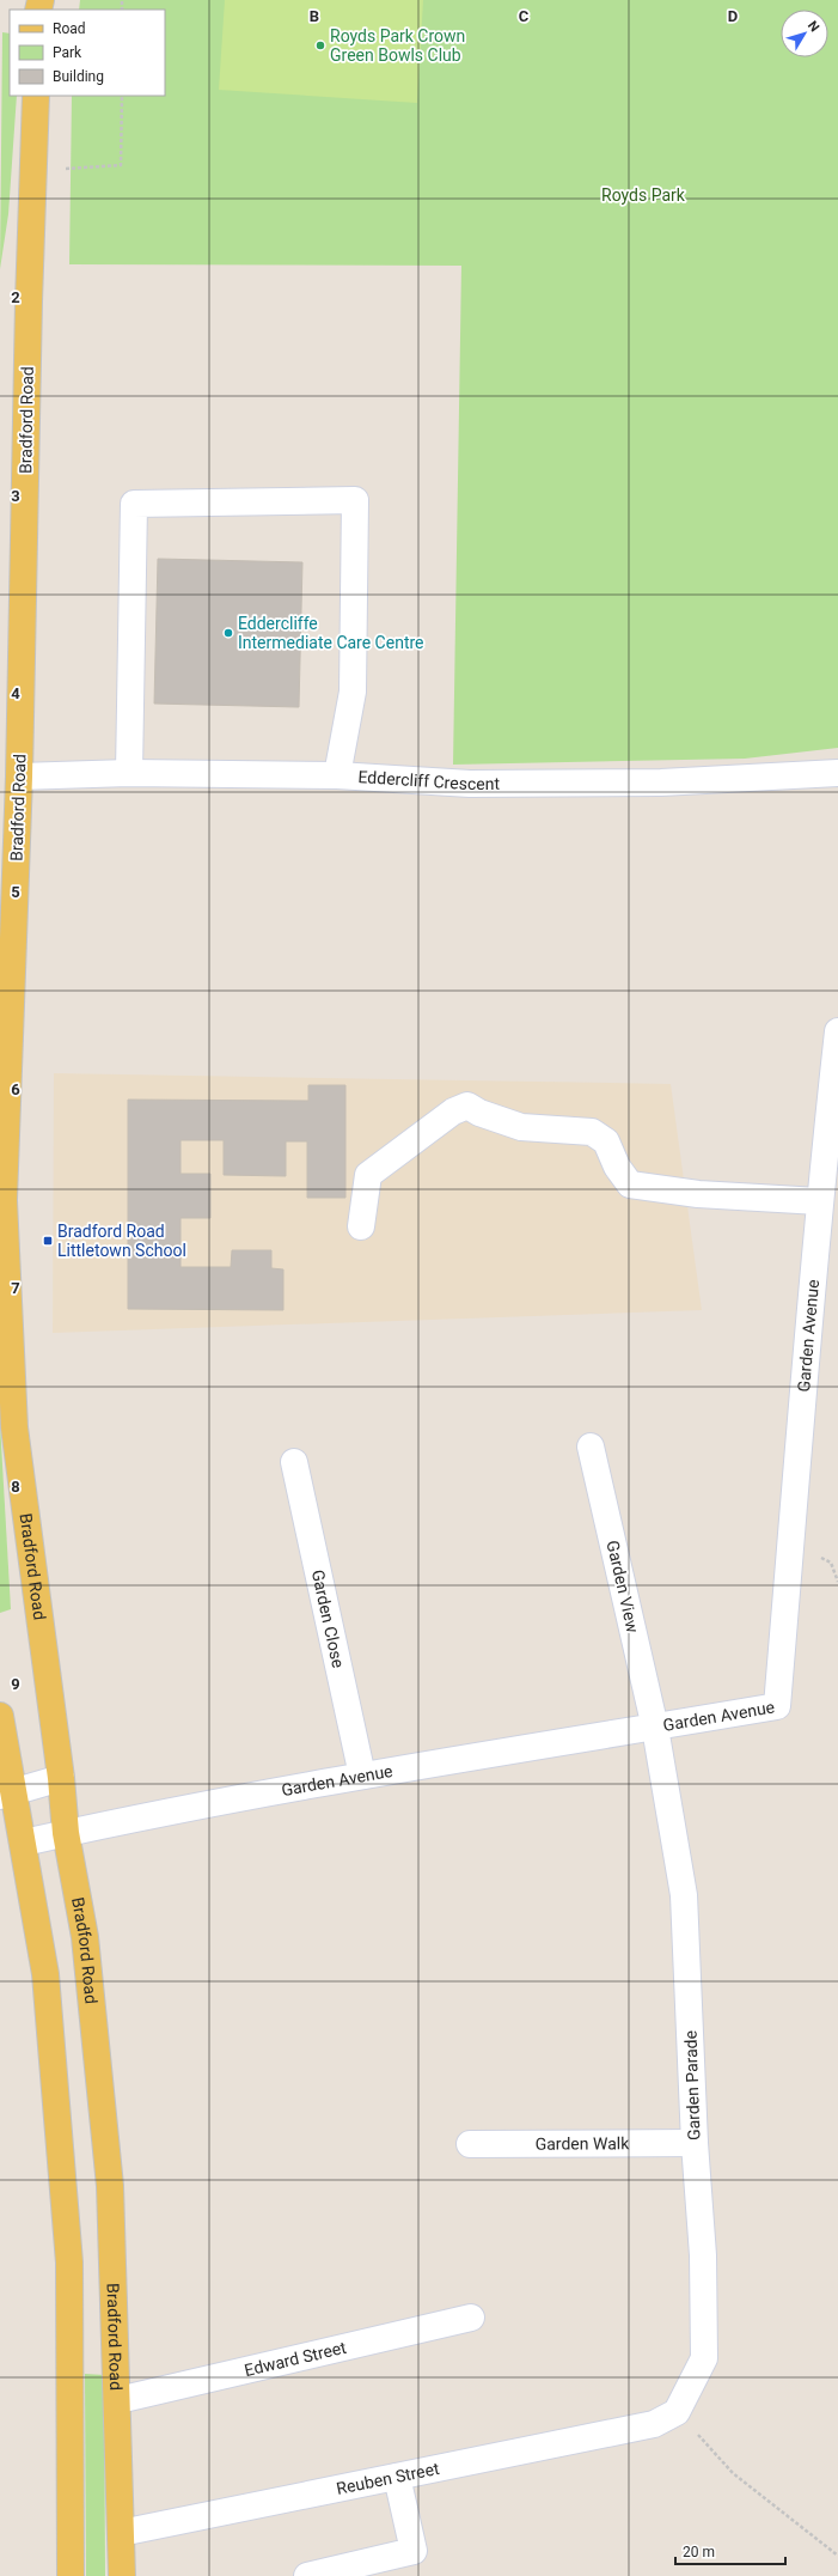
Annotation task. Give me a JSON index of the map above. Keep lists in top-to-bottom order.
{
  "streets": {
    "main road": ["Bradford Road"],
    "street": [
      "Eddercliff Crescent",
      "Garden Avenue",
      "Garden View",
      "Garden Close",
      "Garden Parade",
      "Garden Walk",
      "Edward Street",
      "Reuben Street"
    ]
  },
  "crossings": [
    ["Bradford Road", "Eddercliff Crescent"],
    ["Bradford Road", "Garden Avenue"],
    ["Bradford Road", "Edward Street"],
    ["Bradford Road", "Reuben Street"],
    ["Garden Avenue", "Garden View"],
    ["Garden Avenue", "Garden Close"],
    ["Garden Avenue", "Garden Parade"],
    ["Garden View", "Garden Parade"],
    ["Garden Parade", "Garden Walk"],
    ["Garden Parade", "Reuben Street"]
  ],
  "parks": ["Royds Park"],
  "places": {
    "other": ["Royds Park Crown Green Bowls Club", "Eddercliffe Intermediate Care Centre"],
    "transit": ["Bradford Road Littletown School"]
  },
  "legend": ["Road", "Park", "Building"],
  "scale_bar": "20 m",
  "north": "top right",
  "grid": {
    "columns": ["B", "C", "D"],
    "rows": [
      "2",
      "3",
      "4",
      "5",
      "6",
      "7",
      "8",
      "9"
    ]
  }
}
